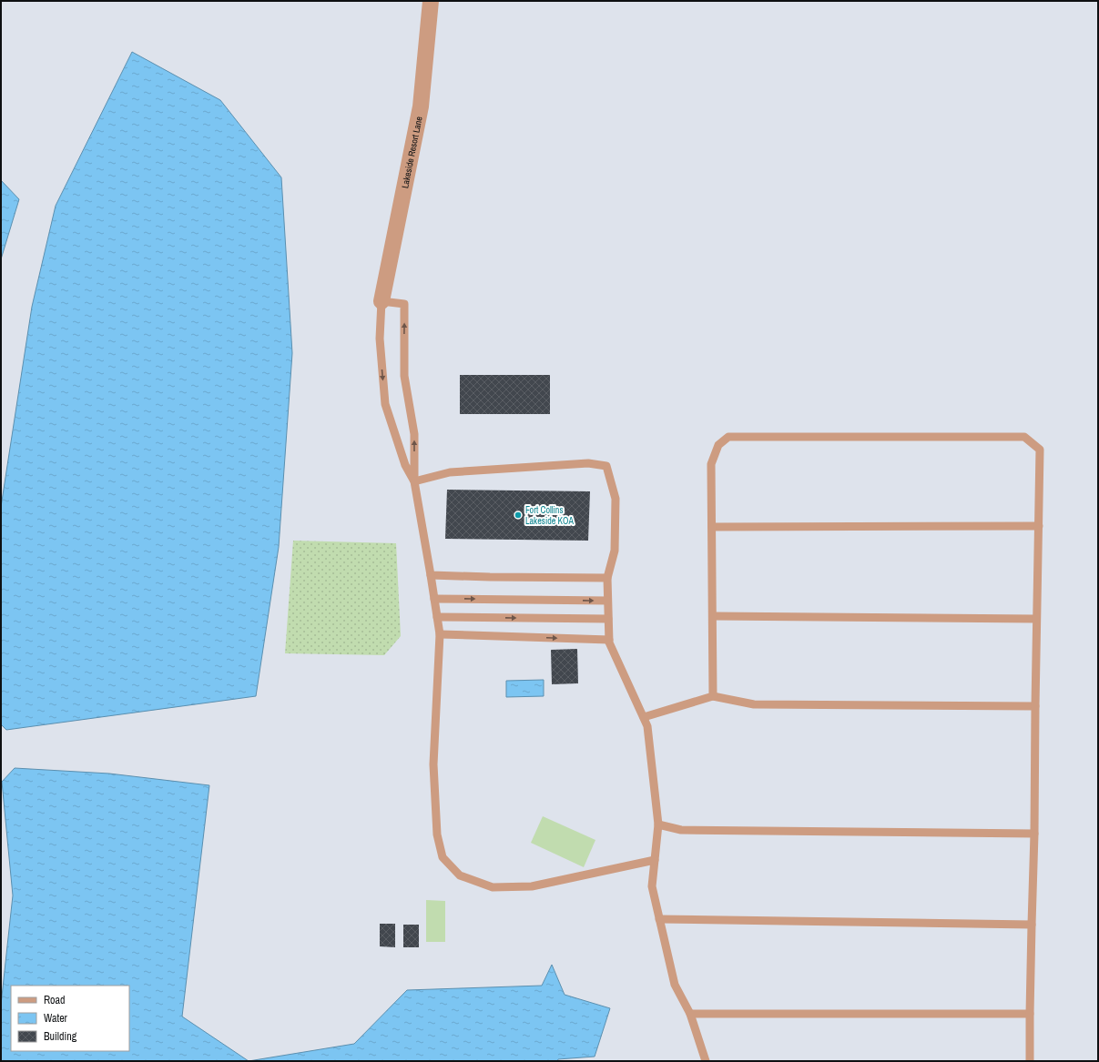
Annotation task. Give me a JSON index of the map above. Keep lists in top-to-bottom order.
{
  "streets": {
    "street": ["Lakeside Resort Lane"]
  },
  "places": ["Fort Collins Lakeside KOA"],
  "legend": ["Road", "Water", "Building"]
}
